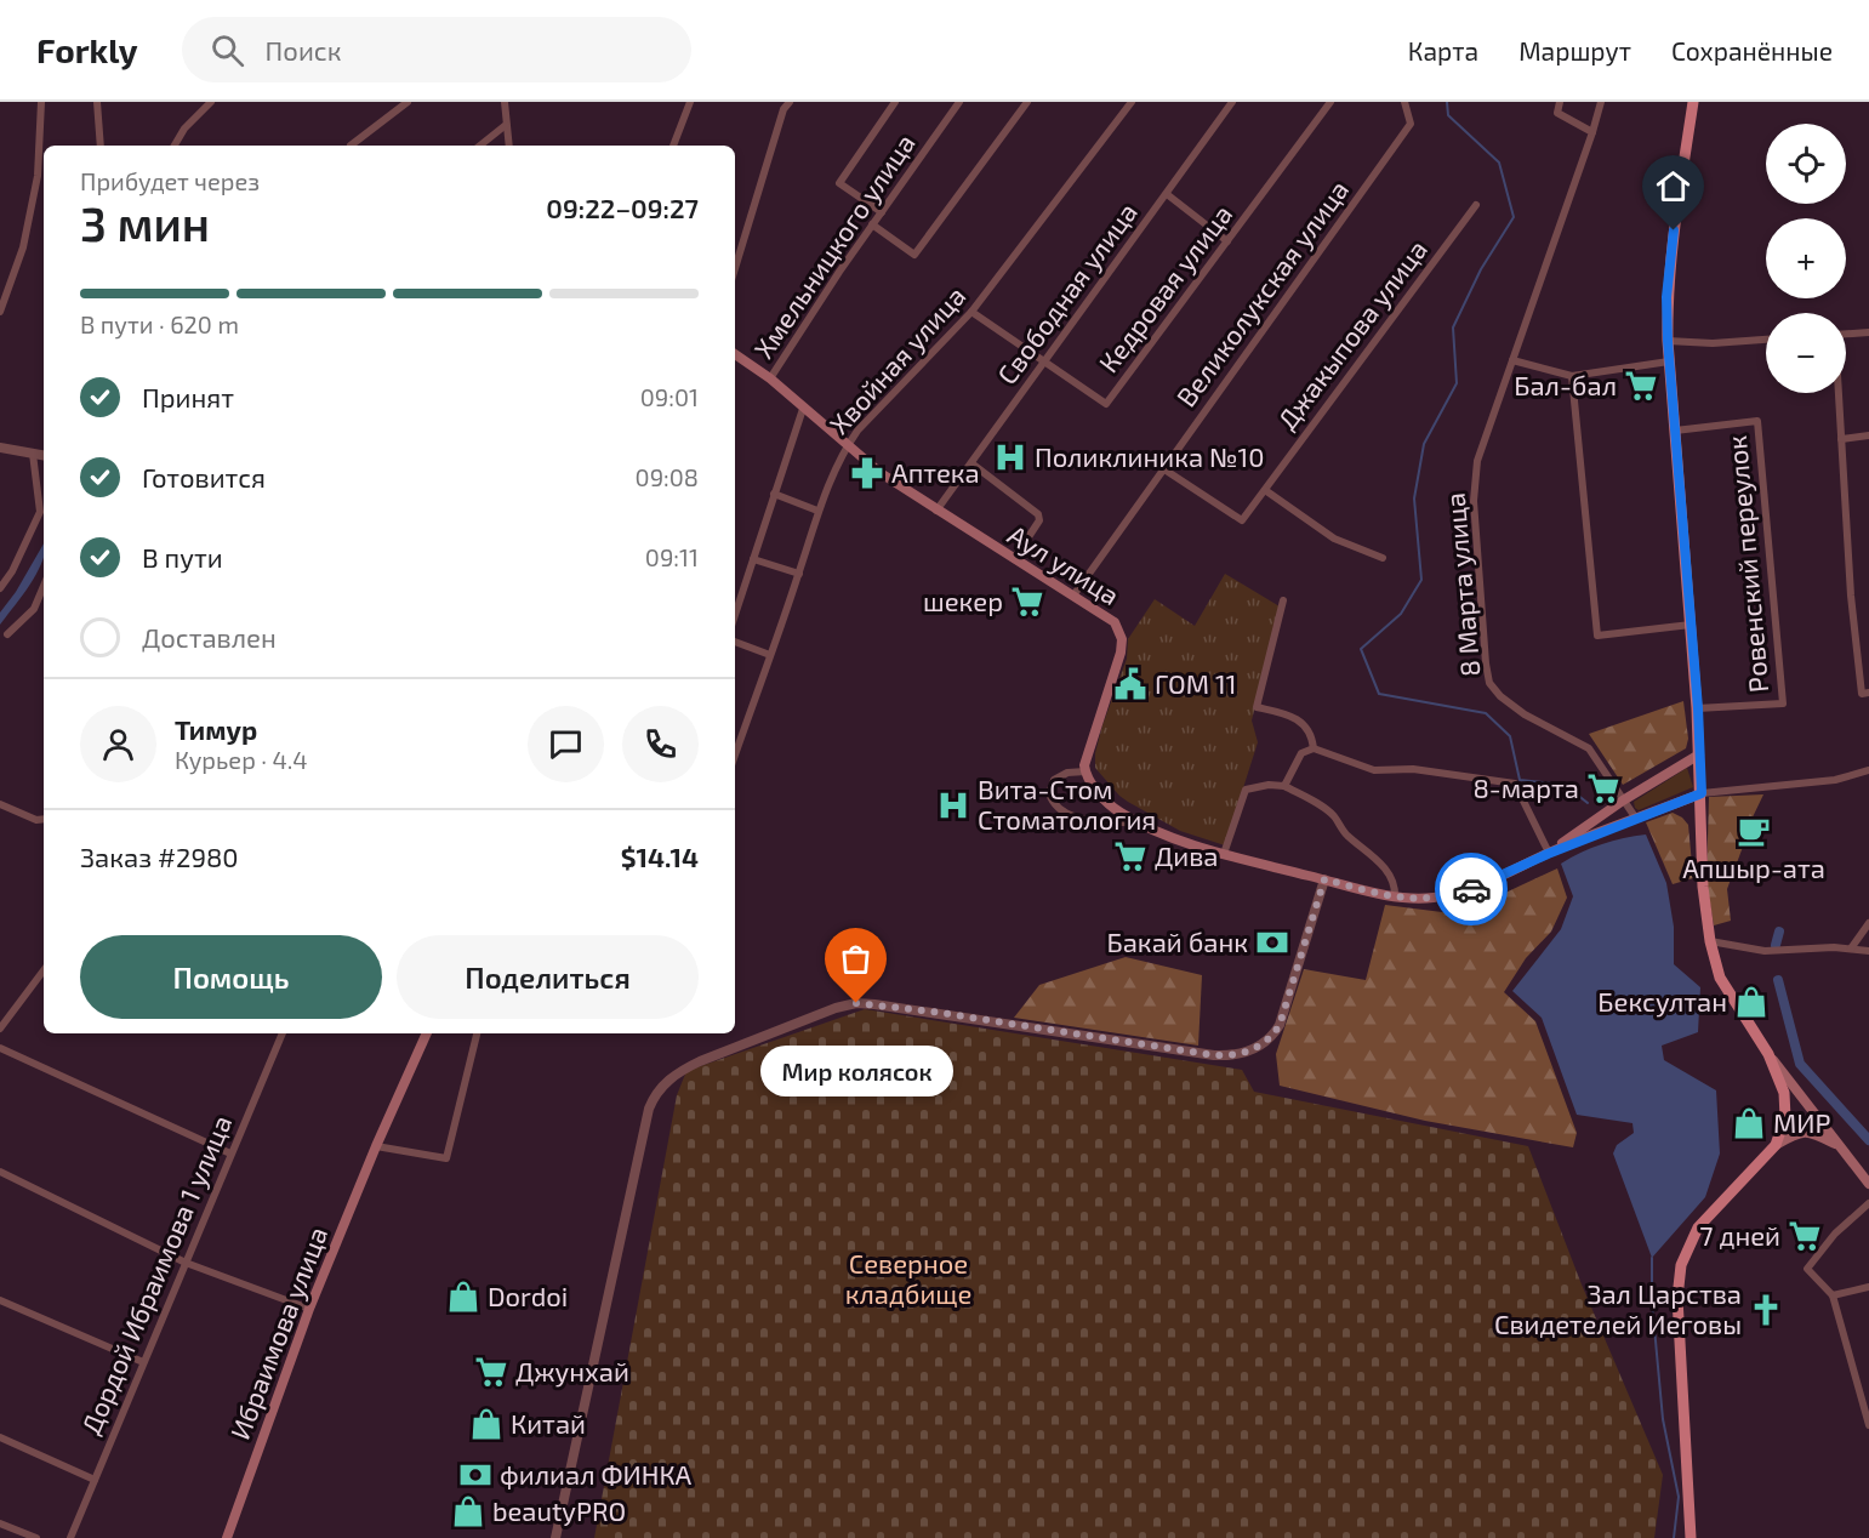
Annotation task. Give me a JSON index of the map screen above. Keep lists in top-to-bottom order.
{
  "streets": {
    "main road": ["Аул улица", "Ибраимова улица"],
    "street": [
      "Хмельницкого улица",
      "Кедровая улица",
      "Свободная улица",
      "Великолукская улица",
      "Джакыпова улица",
      "Хвойная улица",
      "Ровенский переулок",
      "8 Марта улица",
      "Дордой Ибраимова 1 улица"
    ]
  },
  "crossings": [
    ["Хмельницкого улица", "Аул улица"],
    ["Кедровая улица", "Свободная улица"],
    ["Кедровая улица", "Хвойная улица"],
    ["Свободная улица", "Аул улица"],
    ["Великолукская улица", "Джакыпова улица"],
    ["Великолукская улица", "Аул улица"],
    ["Хвойная улица", "Аул улица"]
  ],
  "parks": ["Северное кладбище"],
  "places": {
    "supermarket": [
      "Бал-бал",
      "шекер",
      "8-марта",
      "Дива",
      "7 дней",
      "Джунхай"
    ],
    "hospital": ["Поликлиника №10", "Вита-Стом Стоматология"],
    "pharmacy": ["Аптека"],
    "public building": ["ГОМ 11"],
    "cafe": ["Апшыр-ата"],
    "bank": ["Бакай банк", "филиал ФИНКА"],
    "shop": [
      "Бексултан",
      "МИР",
      "Dordoi",
      "Китай",
      "beautyPRO"
    ],
    "other": ["Мир колясок"],
    "church": ["Зал Царства Свидетелей Иеговы"]
  },
  "page": {
    "header": "Forkly",
    "search": "Поиск",
    "nav": ["Карта", "Маршрут", "Сохранённые"],
    "map_buttons": ["+", "−"],
    "heading": ["3 мин", "Прибудет через", "09:22–09:27"],
    "panel": [
      "Тимур",
      "Курьер · 4.4",
      "Заказ #2980",
      "$14.14"
    ],
    "bar": "В пути · 620 m",
    "list": [
      ["Принят", "09:01"],
      ["Готовится", "09:08"],
      ["В пути", "09:11"],
      "Доставлен"
    ],
    "buttons": ["Помощь", "Поделиться"],
    "bubble": "Мир колясок"
  }
}
